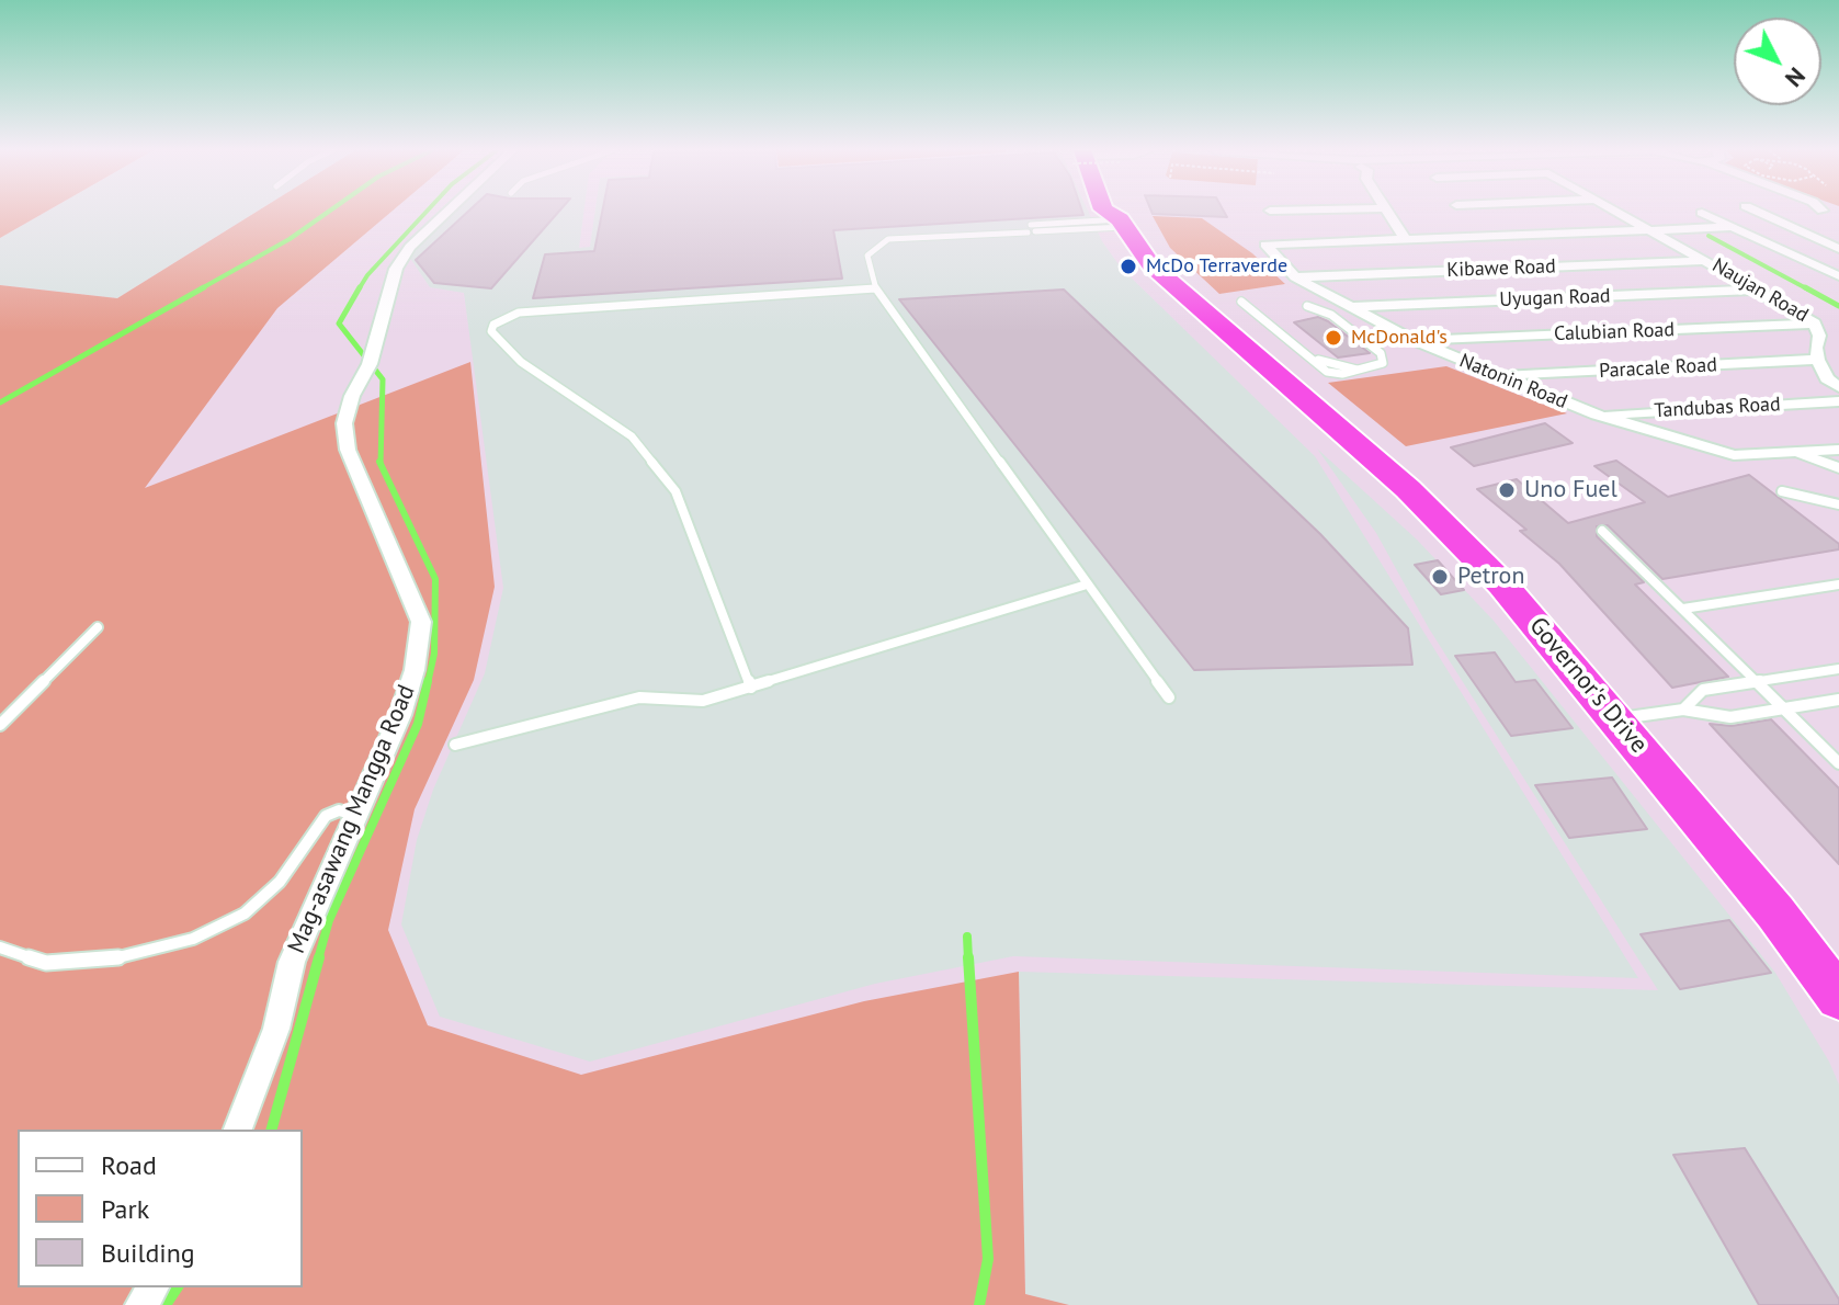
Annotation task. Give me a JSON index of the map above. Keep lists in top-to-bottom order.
{
  "streets": {
    "highway": ["Governor's Drive"],
    "street": [
      "Kibawe Road",
      "Naujan Road",
      "Uyugan Road",
      "Calubian Road",
      "Paracale Road",
      "Natonin Road",
      "Tandubas Road",
      "Mag-asawang Mangga Road"
    ]
  },
  "crossings": [
    ["Kibawe Road", "Naujan Road"],
    ["Kibawe Road", "Natonin Road"],
    ["Naujan Road", "Uyugan Road"],
    ["Naujan Road", "Calubian Road"],
    ["Naujan Road", "Paracale Road"],
    ["Uyugan Road", "Natonin Road"],
    ["Calubian Road", "Natonin Road"],
    ["Paracale Road", "Natonin Road"],
    ["Natonin Road", "Tandubas Road"]
  ],
  "places": [
    "McDo Terraverde",
    "McDonald's",
    "Uno Fuel",
    "Petron"
  ],
  "legend": ["Road", "Park", "Building"],
  "north": "bottom right"
}
